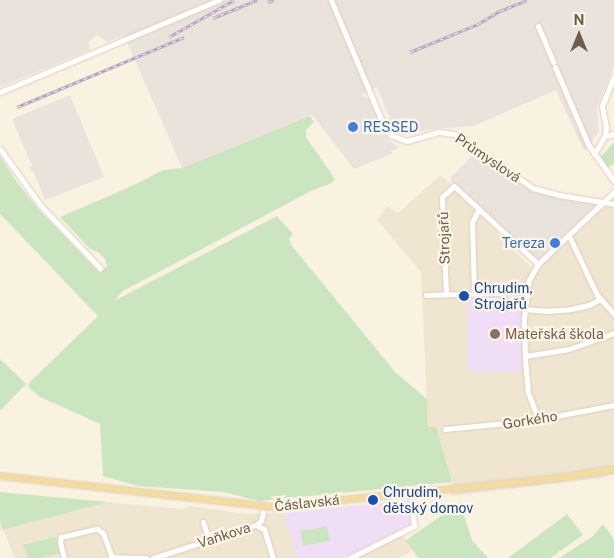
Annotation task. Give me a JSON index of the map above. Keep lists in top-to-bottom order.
{
  "streets": {
    "main road": ["Čáslavská"],
    "street": [
      "Průmyslová",
      "Strojařů",
      "Gorkého",
      "Vaňkova"
    ]
  },
  "crossings": [
    ["Čáslavská", "Vaňkova"]
  ],
  "places": [
    "RESSED",
    "Tereza",
    "Chrudim, Strojařů",
    "Mateřská škola",
    "Chrudim, dětský domov"
  ],
  "north": "top"
}
